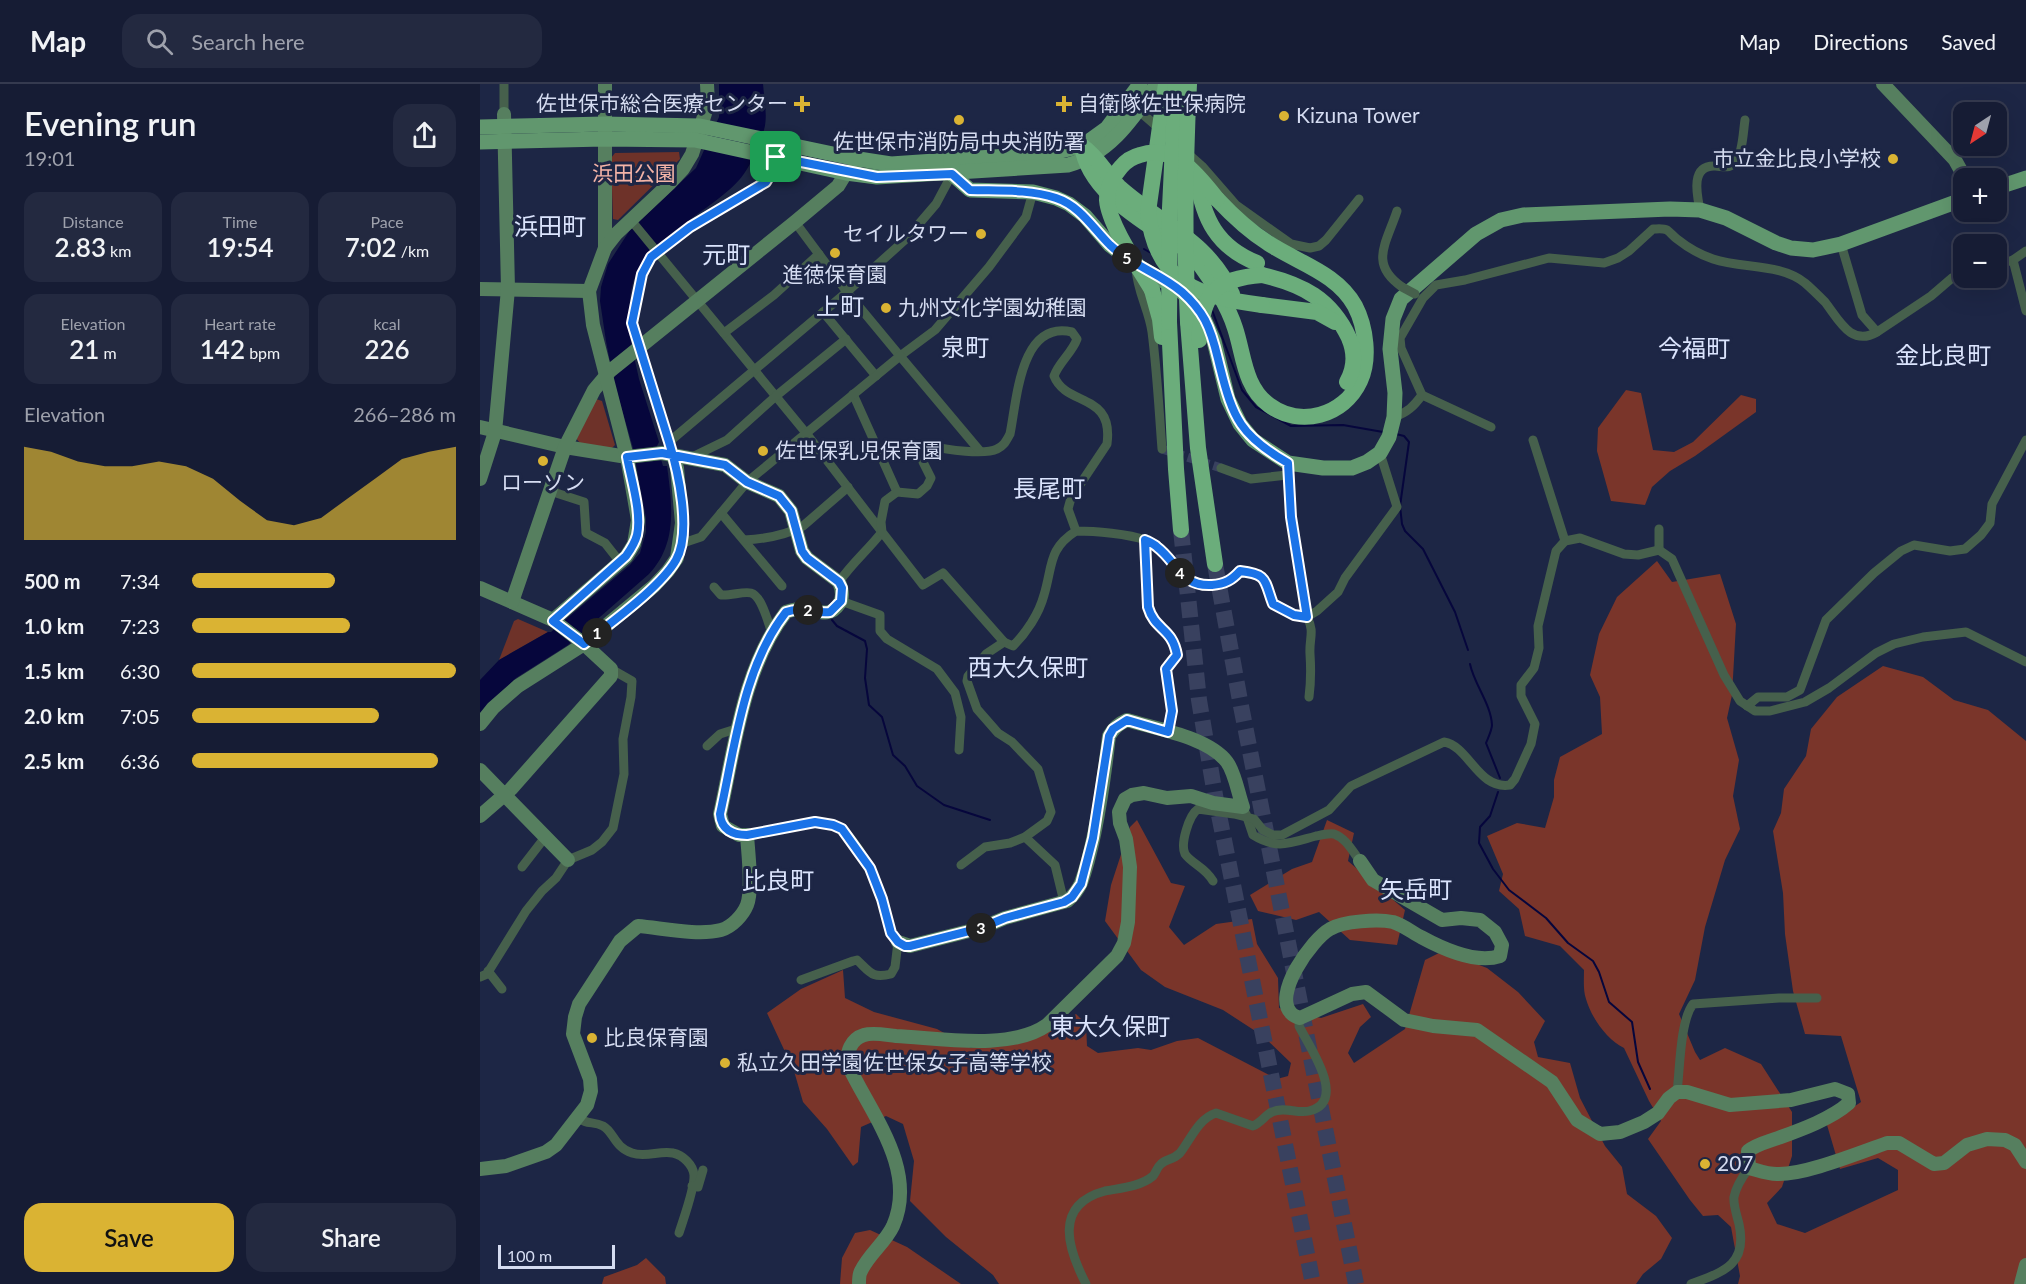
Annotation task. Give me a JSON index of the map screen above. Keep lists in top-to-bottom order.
{
  "districts": [
    "浜田町",
    "元町",
    "上町",
    "泉町",
    "今福町",
    "金比良町",
    "長尾町",
    "西大久保町",
    "比良町",
    "矢岳町",
    "東大久保町"
  ],
  "parks": ["浜田公園"],
  "places": {
    "health": ["佐世保市総合医療センター", "自衛隊佐世保病院"],
    "other": [
      "Kizuna Tower",
      "佐世保市消防局中央消防署",
      "市立金比良小学校",
      "セイルタワー",
      "進徳保育園",
      "九州文化学園幼稚園",
      "佐世保乳児保育園",
      "ローソン",
      "比良保育園",
      "私立久田学園佐世保女子高等学校",
      "207"
    ]
  },
  "scale_bar": "100 m",
  "north": "bottom left",
  "page": {
    "header": "Map",
    "search": "Search here",
    "nav": ["Map", "Directions", "Saved"],
    "heading": ["Evening run", "19:01"],
    "map_buttons": ["+", "−"],
    "stats": [
      ["Distance", "2.83 km"],
      ["Time", "19:54"],
      ["Pace", "7:02 /km"],
      ["Elevation", "21 m"],
      ["Heart rate", "142 bpm"],
      ["kcal", "226"]
    ],
    "pins": [
      "5",
      "4",
      "2",
      "1",
      "3"
    ],
    "chart": ["Elevation", "266–286 m"],
    "list": [
      {
        "name": "500 m",
        "note": "7:34"
      },
      {
        "name": "1.0 km",
        "note": "7:23"
      },
      {
        "name": "1.5 km",
        "note": "6:30"
      },
      {
        "name": "2.0 km",
        "note": "7:05"
      },
      {
        "name": "2.5 km",
        "note": "6:36"
      }
    ],
    "buttons": ["Save", "Share"],
    "scale": "100 m"
  }
}
